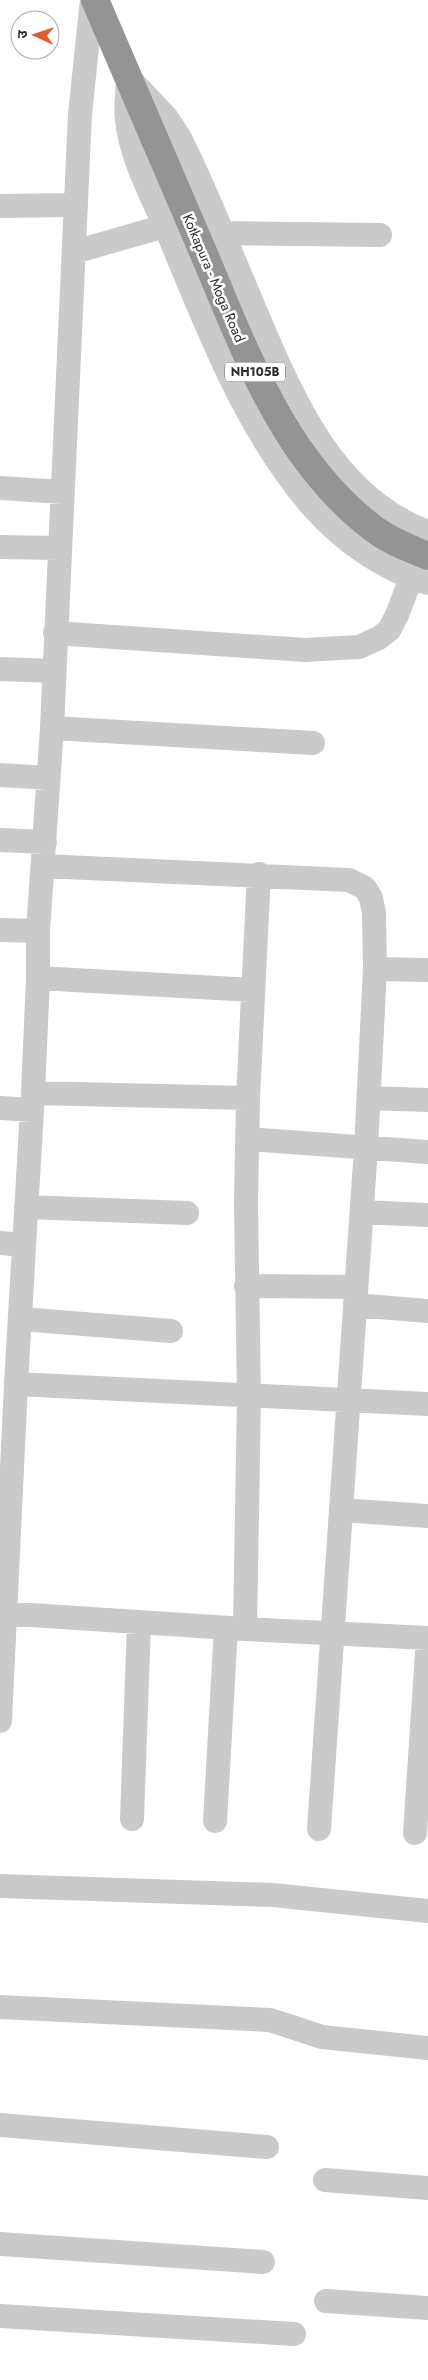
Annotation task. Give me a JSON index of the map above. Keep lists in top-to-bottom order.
{
  "streets": {
    "highway": ["Kotkapura - Moga Road", "NH105B"]
  },
  "north": "left"
}
